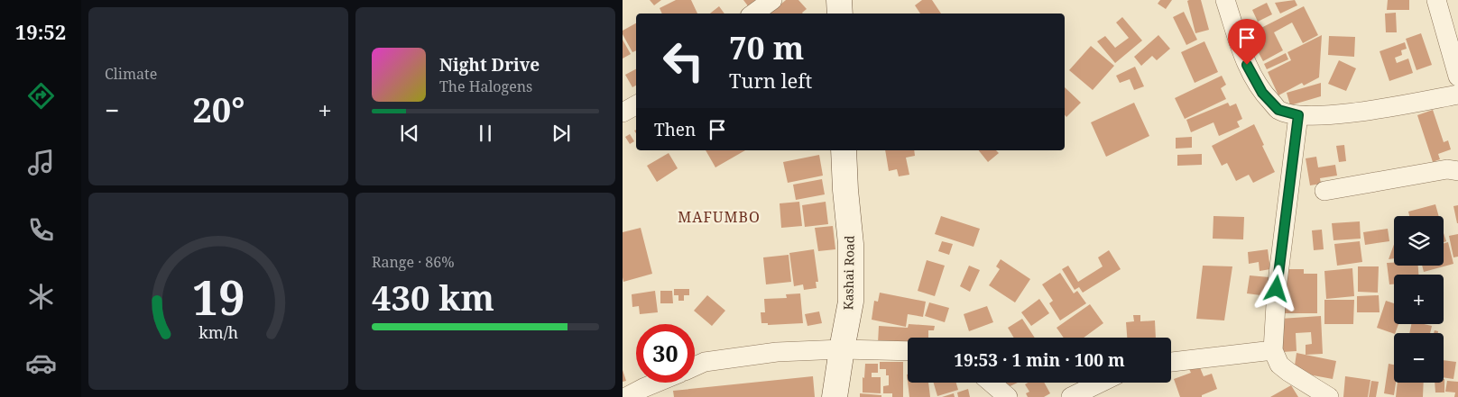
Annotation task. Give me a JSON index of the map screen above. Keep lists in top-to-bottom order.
{
  "streets": {
    "street": ["Kashai Road"]
  },
  "districts": ["MAFUMBO"],
  "page": {
    "tabs": "19:52",
    "tile": [
      "Climate",
      ["Range · 86%", "430 km"]
    ],
    "turn": ["70 m", "Turn left"],
    "song": ["Night Drive", "The Halogens"],
    "heat": ["−", "20°", "+"],
    "then": "Then",
    "map_buttons": ["+", "−"],
    "limit": "30",
    "trip": "19:53 · 1 min · 100 m",
    "gauge": ["19", "km/h"]
  }
}
